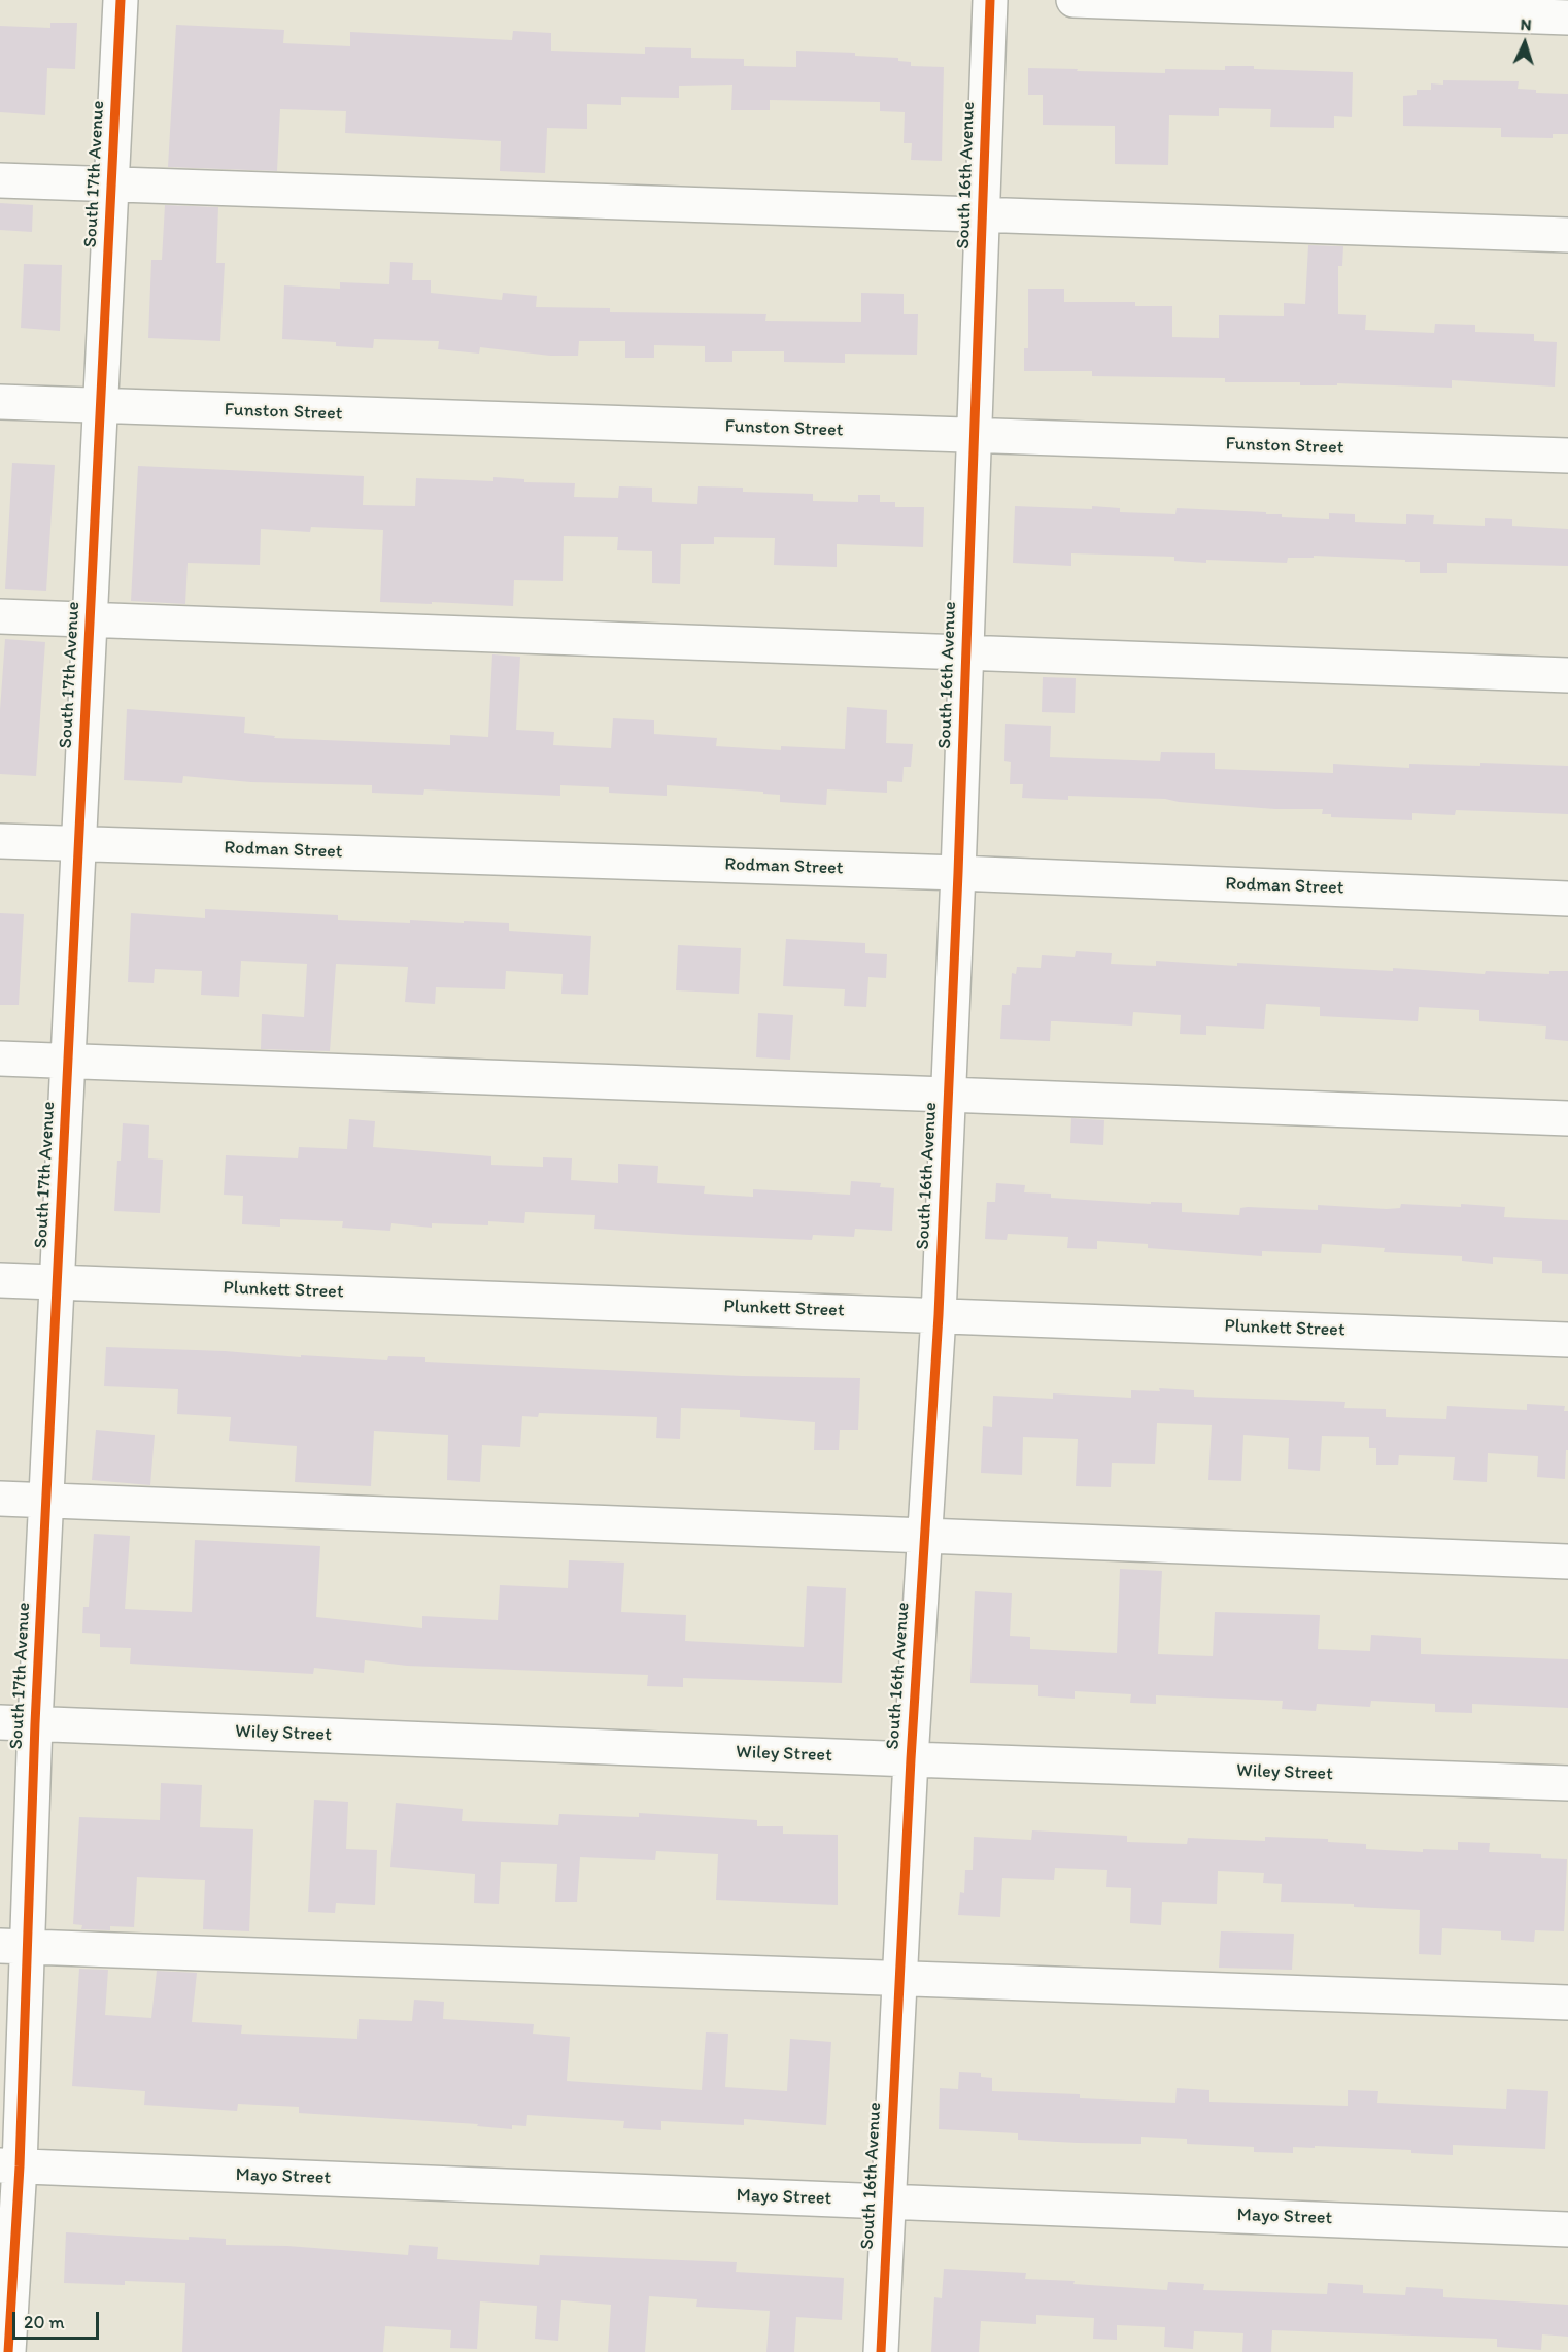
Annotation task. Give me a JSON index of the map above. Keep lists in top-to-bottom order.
{
  "streets": {
    "street": [
      "South 17th Avenue",
      "South 16th Avenue",
      "Funston Street",
      "Rodman Street",
      "Plunkett Street",
      "Wiley Street",
      "Mayo Street"
    ]
  },
  "crossings": [
    ["South 17th Avenue", "Funston Street"],
    ["South 17th Avenue", "Rodman Street"],
    ["South 17th Avenue", "Plunkett Street"],
    ["South 17th Avenue", "Wiley Street"],
    ["South 17th Avenue", "Mayo Street"],
    ["South 16th Avenue", "Funston Street"],
    ["South 16th Avenue", "Rodman Street"],
    ["South 16th Avenue", "Plunkett Street"],
    ["South 16th Avenue", "Wiley Street"],
    ["South 16th Avenue", "Mayo Street"]
  ],
  "scale_bar": "20 m",
  "north": "top"
}
